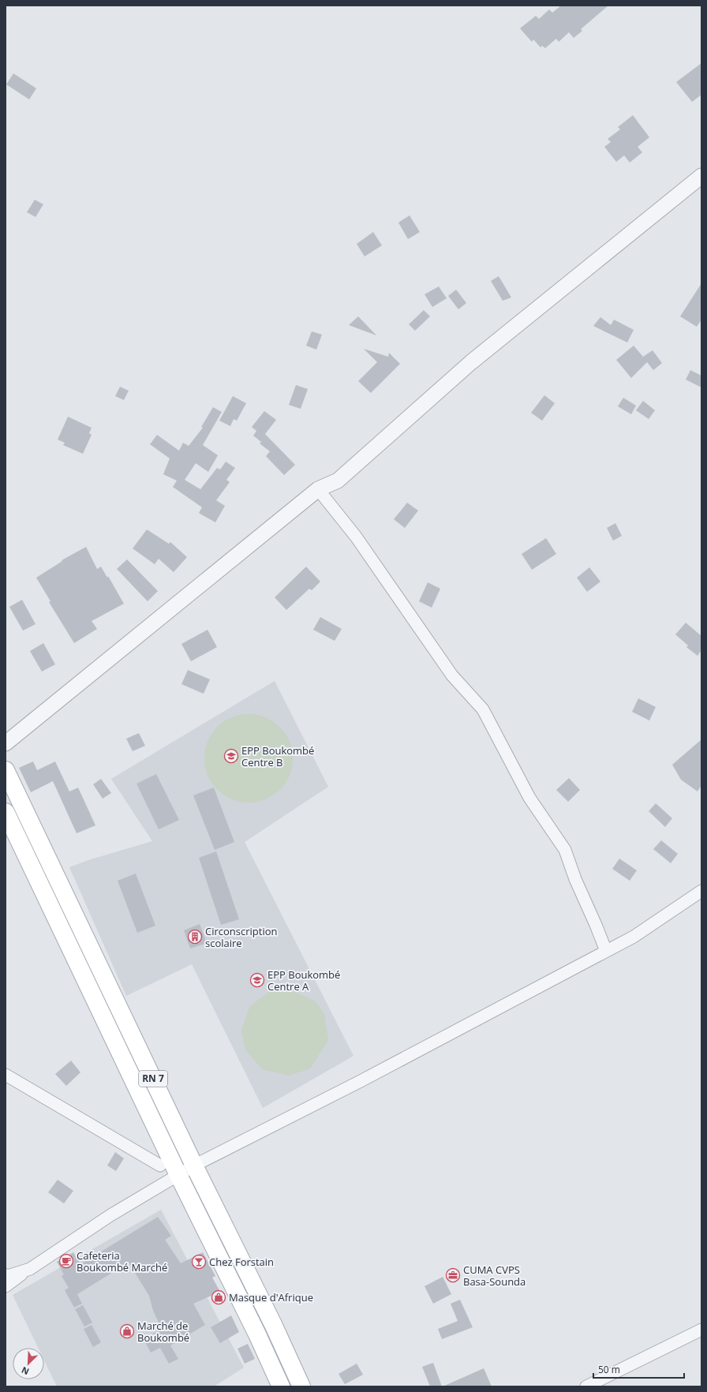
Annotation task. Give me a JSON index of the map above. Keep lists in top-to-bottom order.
{
  "streets": {
    "main road": ["RN 7"]
  },
  "places": {
    "school or university": ["EPP Boukombé Centre B", "EPP Boukombé Centre A"],
    "building": ["Circonscription scolaire"],
    "cafe": ["Cafeteria Boukombé Marché"],
    "bar": ["Chez Forstain"],
    "office": ["CUMA CVPS Basa-Sounda"],
    "shop": ["Masque d'Afrique", "Marché de Boukombé"]
  },
  "scale_bar": "50 m",
  "north": "bottom left"
}
